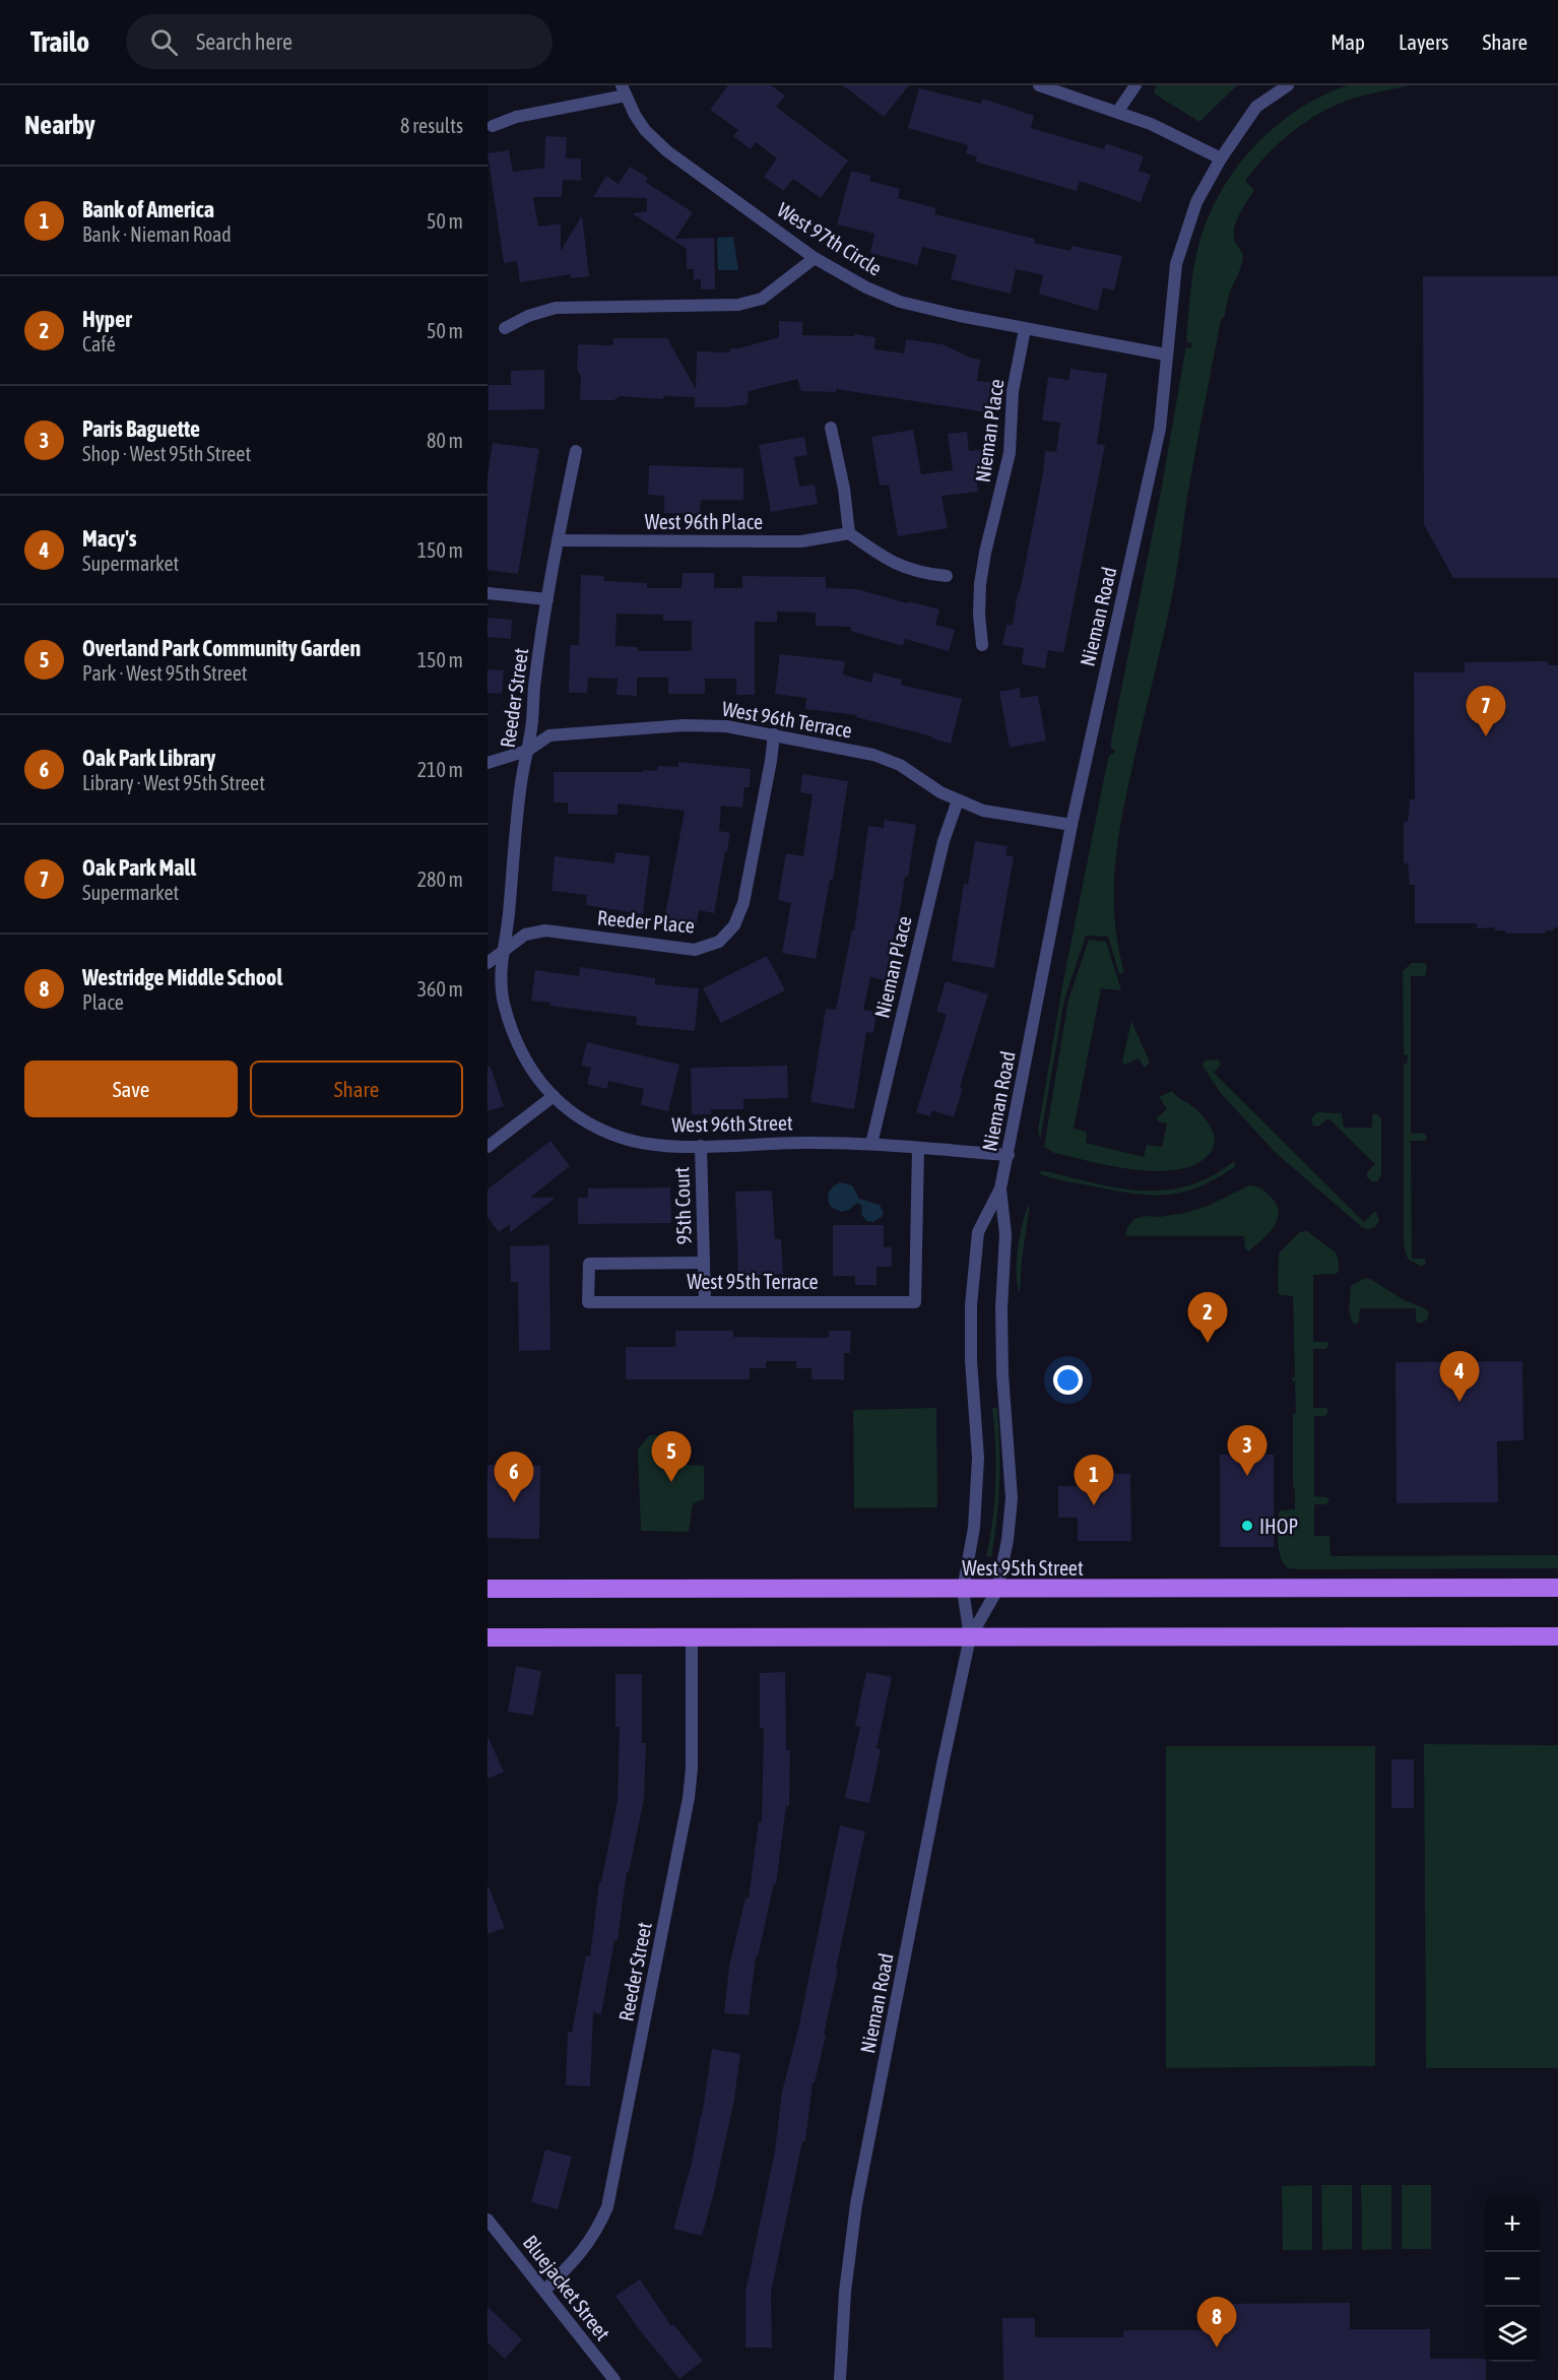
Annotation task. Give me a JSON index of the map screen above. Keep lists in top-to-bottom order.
{
  "streets": {
    "main road": ["West 95th Street"],
    "street": [
      "West 97th Circle",
      "Nieman Place",
      "West 96th Place",
      "Nieman Road",
      "Reeder Street",
      "West 96th Terrace",
      "Reeder Place",
      "West 96th Street",
      "95th Court",
      "West 95th Terrace",
      "Bluejacket Street"
    ]
  },
  "crossings": [
    ["West 97th Circle", "Nieman Place"],
    ["West 97th Circle", "Nieman Road"],
    ["Nieman Place", "West 96th Terrace"],
    ["Nieman Place", "West 96th Street"],
    ["West 96th Place", "Reeder Street"],
    ["Nieman Road", "West 96th Terrace"],
    ["Nieman Road", "West 96th Street"],
    ["Nieman Road", "West 95th Street"],
    ["Reeder Street", "West 96th Terrace"],
    ["Reeder Street", "Reeder Place"],
    ["Reeder Street", "West 96th Street"],
    ["Reeder Street", "Bluejacket Street"],
    ["West 96th Terrace", "Reeder Place"],
    ["West 96th Street", "95th Court"],
    ["West 96th Street", "West 95th Terrace"],
    ["95th Court", "West 95th Terrace"]
  ],
  "places": ["IHOP"],
  "page": {
    "header": "Trailo",
    "search": "Search here",
    "nav": ["Map", "Layers", "Share"],
    "heading": ["Nearby", "8 results"],
    "list": [
      {
        "mark": "1",
        "name": "Bank of America",
        "note": "Bank · Nieman Road",
        "value": "50 m"
      },
      {
        "mark": "2",
        "name": "Hyper",
        "note": "Café",
        "value": "50 m"
      },
      {
        "mark": "3",
        "name": "Paris Baguette",
        "note": "Shop · West 95th Street",
        "value": "80 m"
      },
      {
        "mark": "4",
        "name": "Macy's",
        "note": "Supermarket",
        "value": "150 m"
      },
      {
        "mark": "5",
        "name": "Overland Park Community Garden",
        "note": "Park · West 95th Street",
        "value": "150 m"
      },
      {
        "mark": "6",
        "name": "Oak Park Library",
        "note": "Library · West 95th Street",
        "value": "210 m"
      },
      {
        "mark": "7",
        "name": "Oak Park Mall",
        "note": "Supermarket",
        "value": "280 m"
      },
      {
        "mark": "8",
        "name": "Westridge Middle School",
        "note": "Place",
        "value": "360 m"
      }
    ],
    "pins": [
      "7",
      "2",
      "4",
      "3",
      "5",
      "6",
      "1",
      "8"
    ],
    "buttons": ["Save", "Share"],
    "map_buttons": ["+", "−"]
  }
}
